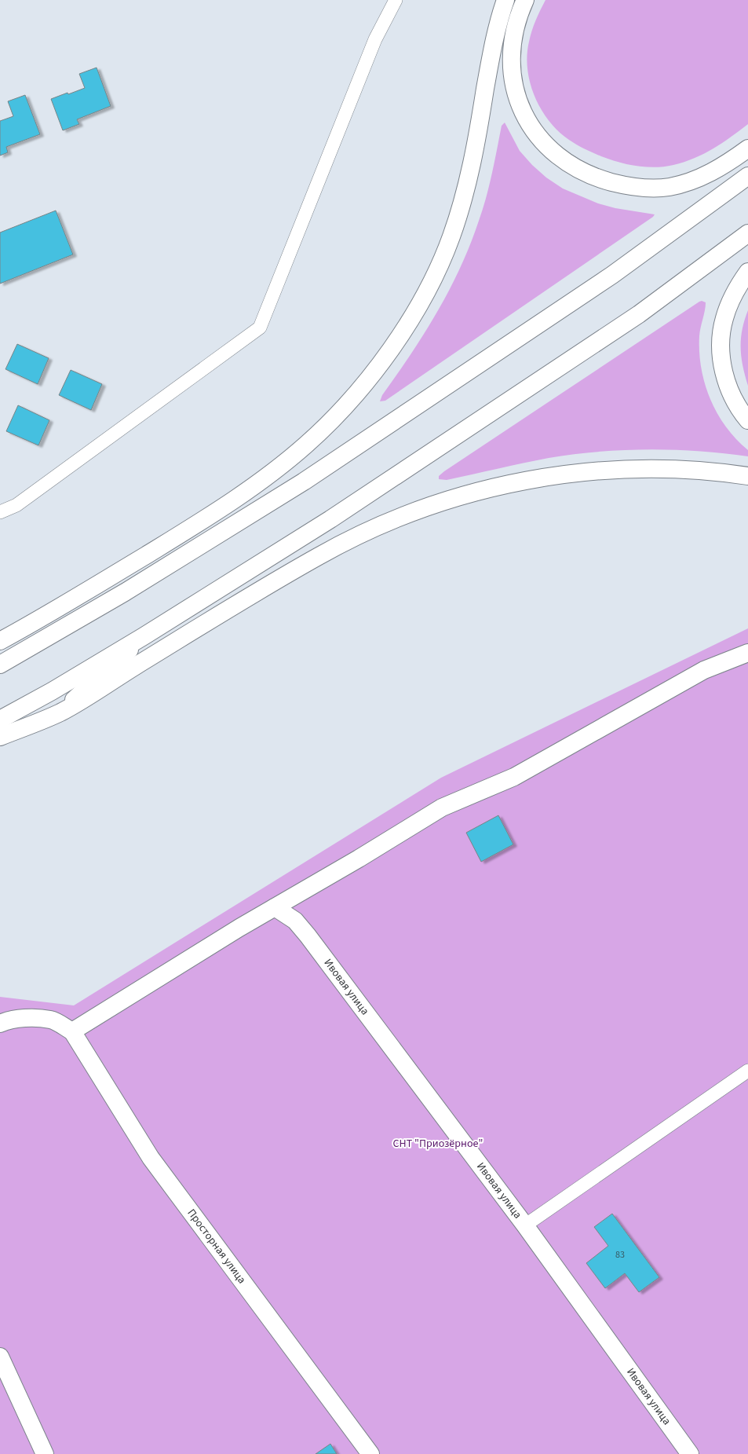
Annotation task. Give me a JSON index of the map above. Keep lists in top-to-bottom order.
{
  "streets": {
    "main road": ["Ивовая улица", "Просторная улица"]
  },
  "parks": ["СНТ \"Приозёрное\""],
  "house_numbers": ["83"]
}
